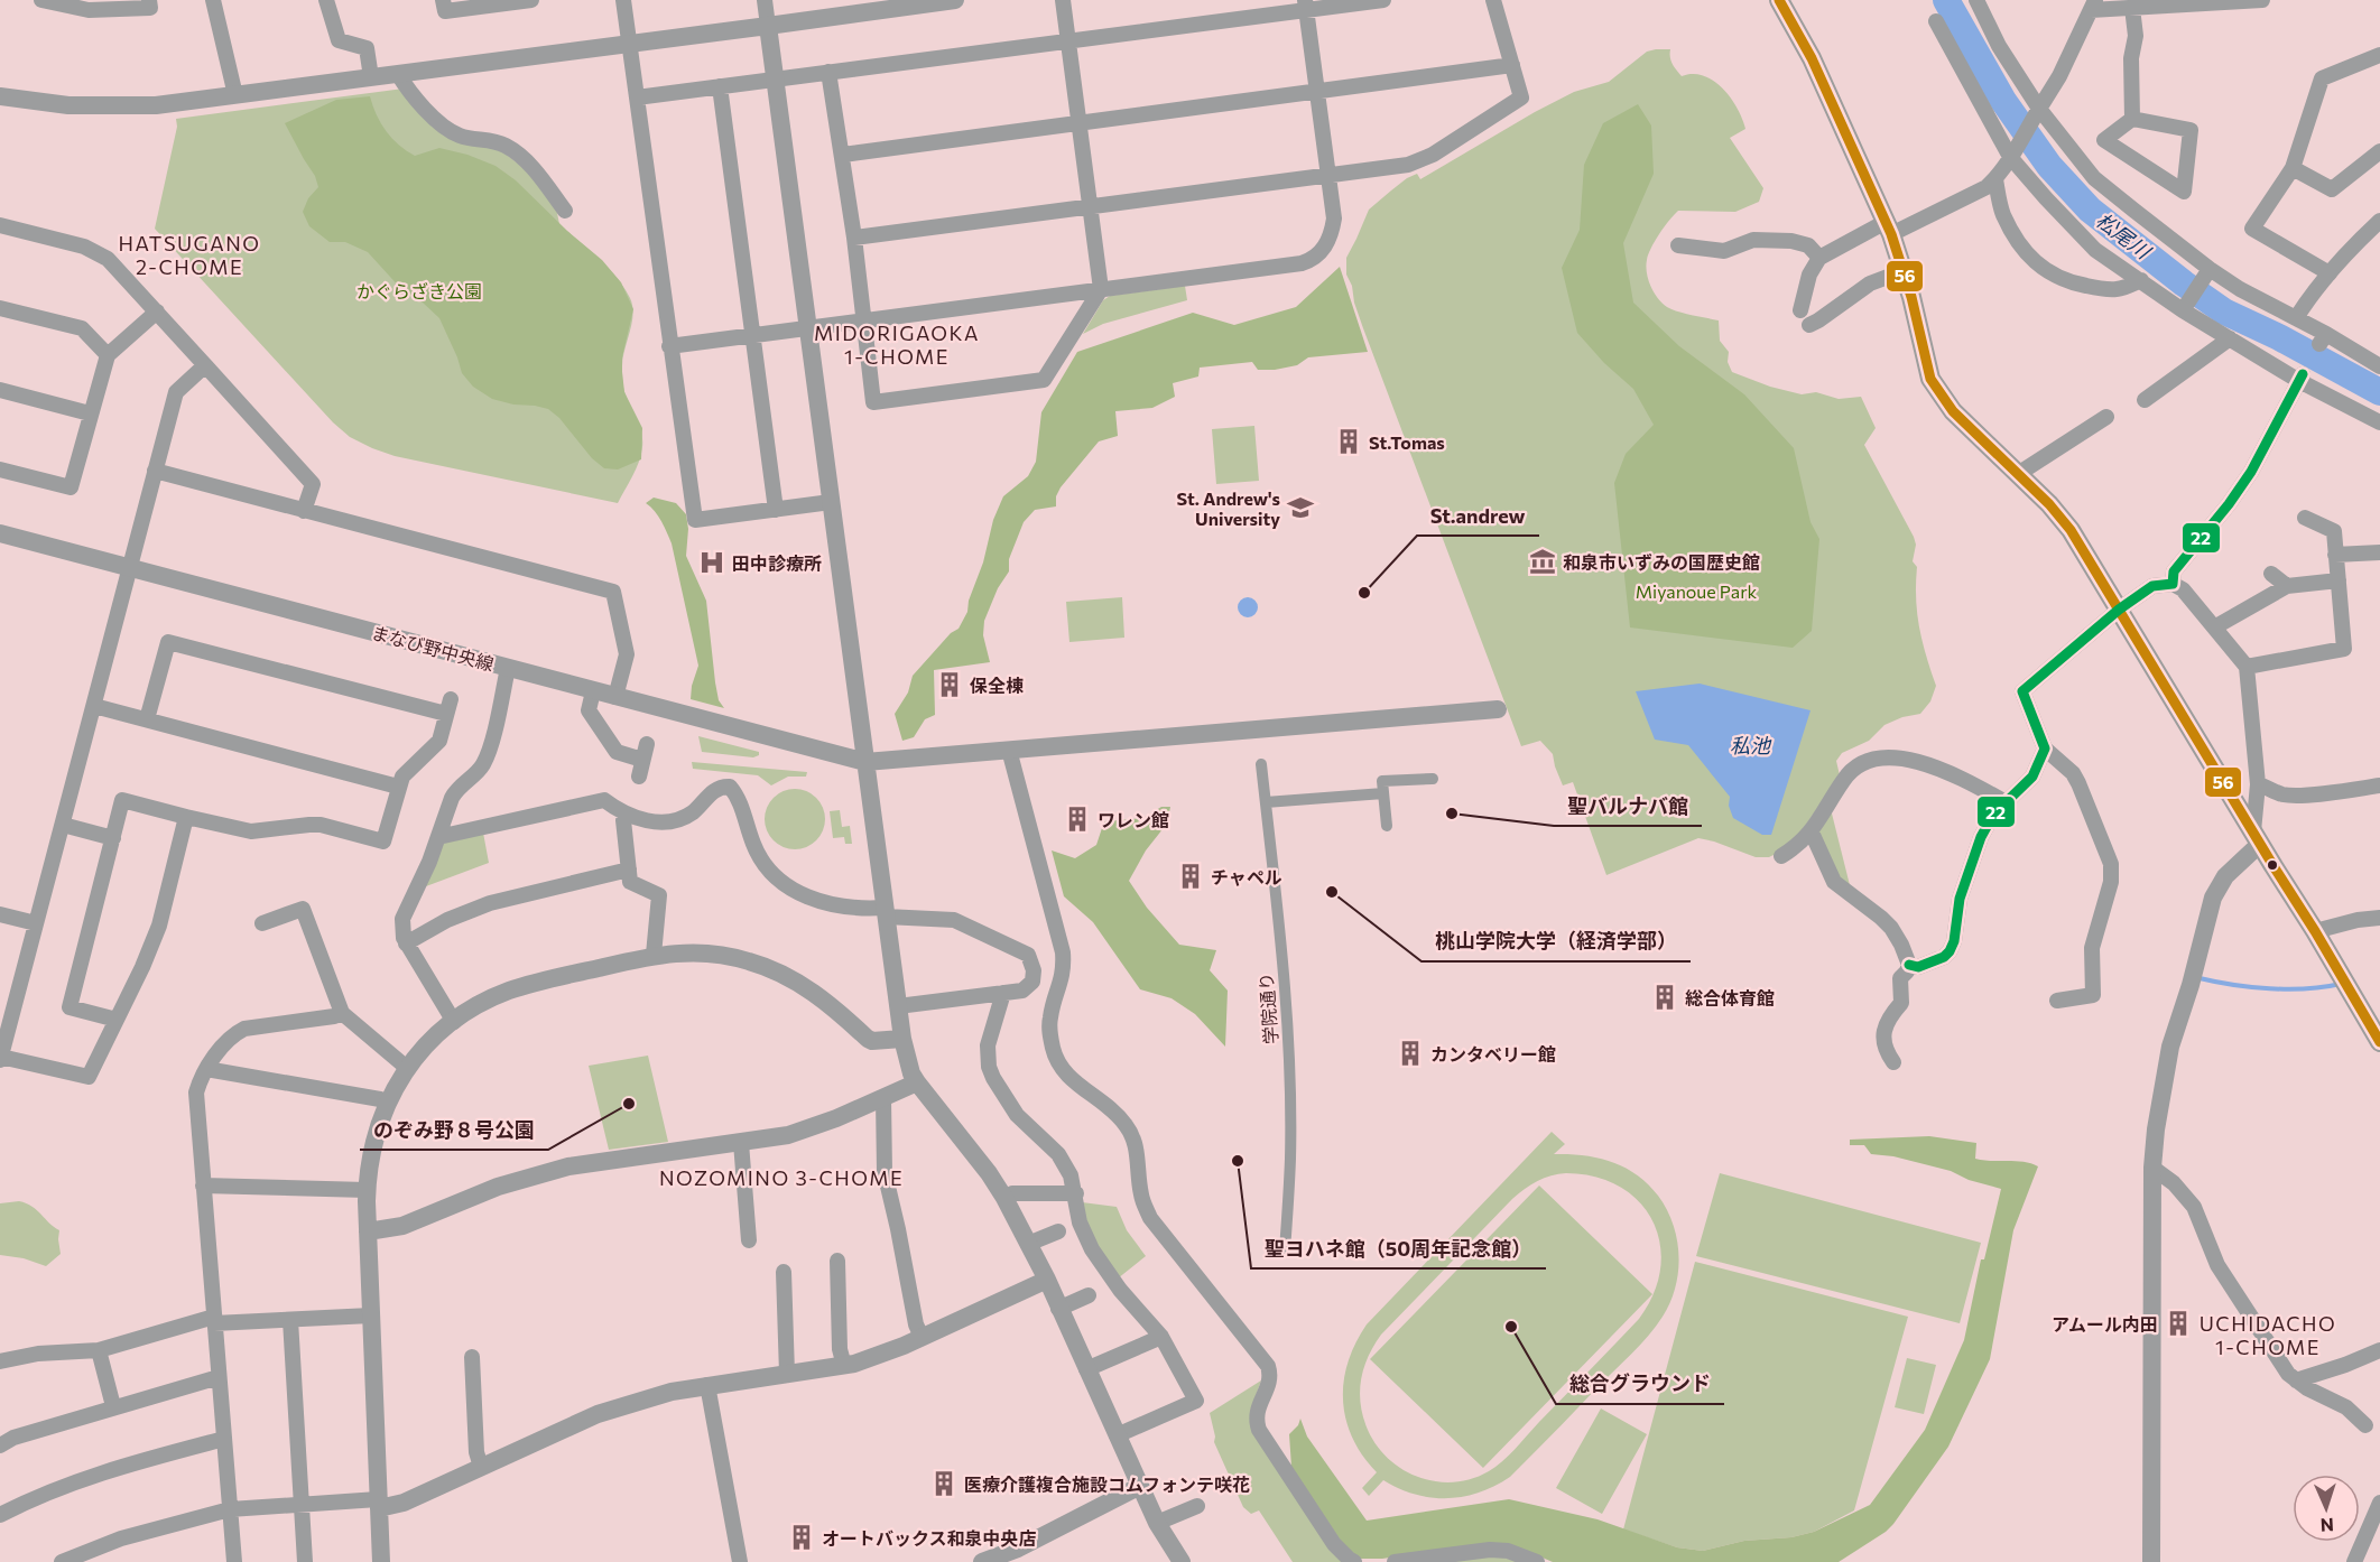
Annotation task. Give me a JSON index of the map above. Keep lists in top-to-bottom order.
{
  "streets": {
    "street": ["まなび野中央線", "学院通り"]
  },
  "districts": [
    "HATSUGANO 2-CHOME",
    "MIDORIGAOKA 1-CHOME",
    "NOZOMINO 3-CHOME",
    "UCHIDACHO 1-CHOME"
  ],
  "water": ["松尾川", "私池"],
  "parks": ["かぐらざき公園", "Miyanoue Park"],
  "places": {
    "building": [
      "St.Tomas",
      "保全棟",
      "ワレン館",
      "チャペル",
      "総合体育館",
      "カンタベリー館",
      "アムール内田",
      "医療介護複合施設コムフォンテ咲花",
      "オートバックス和泉中央店"
    ],
    "school or university": ["St. Andrew's University"],
    "museum": ["和泉市いずみの国歴史館"],
    "hospital": ["田中診療所"],
    "other": [
      "St.andrew",
      "聖バルナバ館",
      "桃山学院大学（経済学部）",
      "のぞみ野８号公園",
      "聖ヨハネ館（50周年記念館）",
      "総合グラウンド"
    ]
  },
  "lines": ["transit line 56", "transit line 22"],
  "north": "bottom"
}
